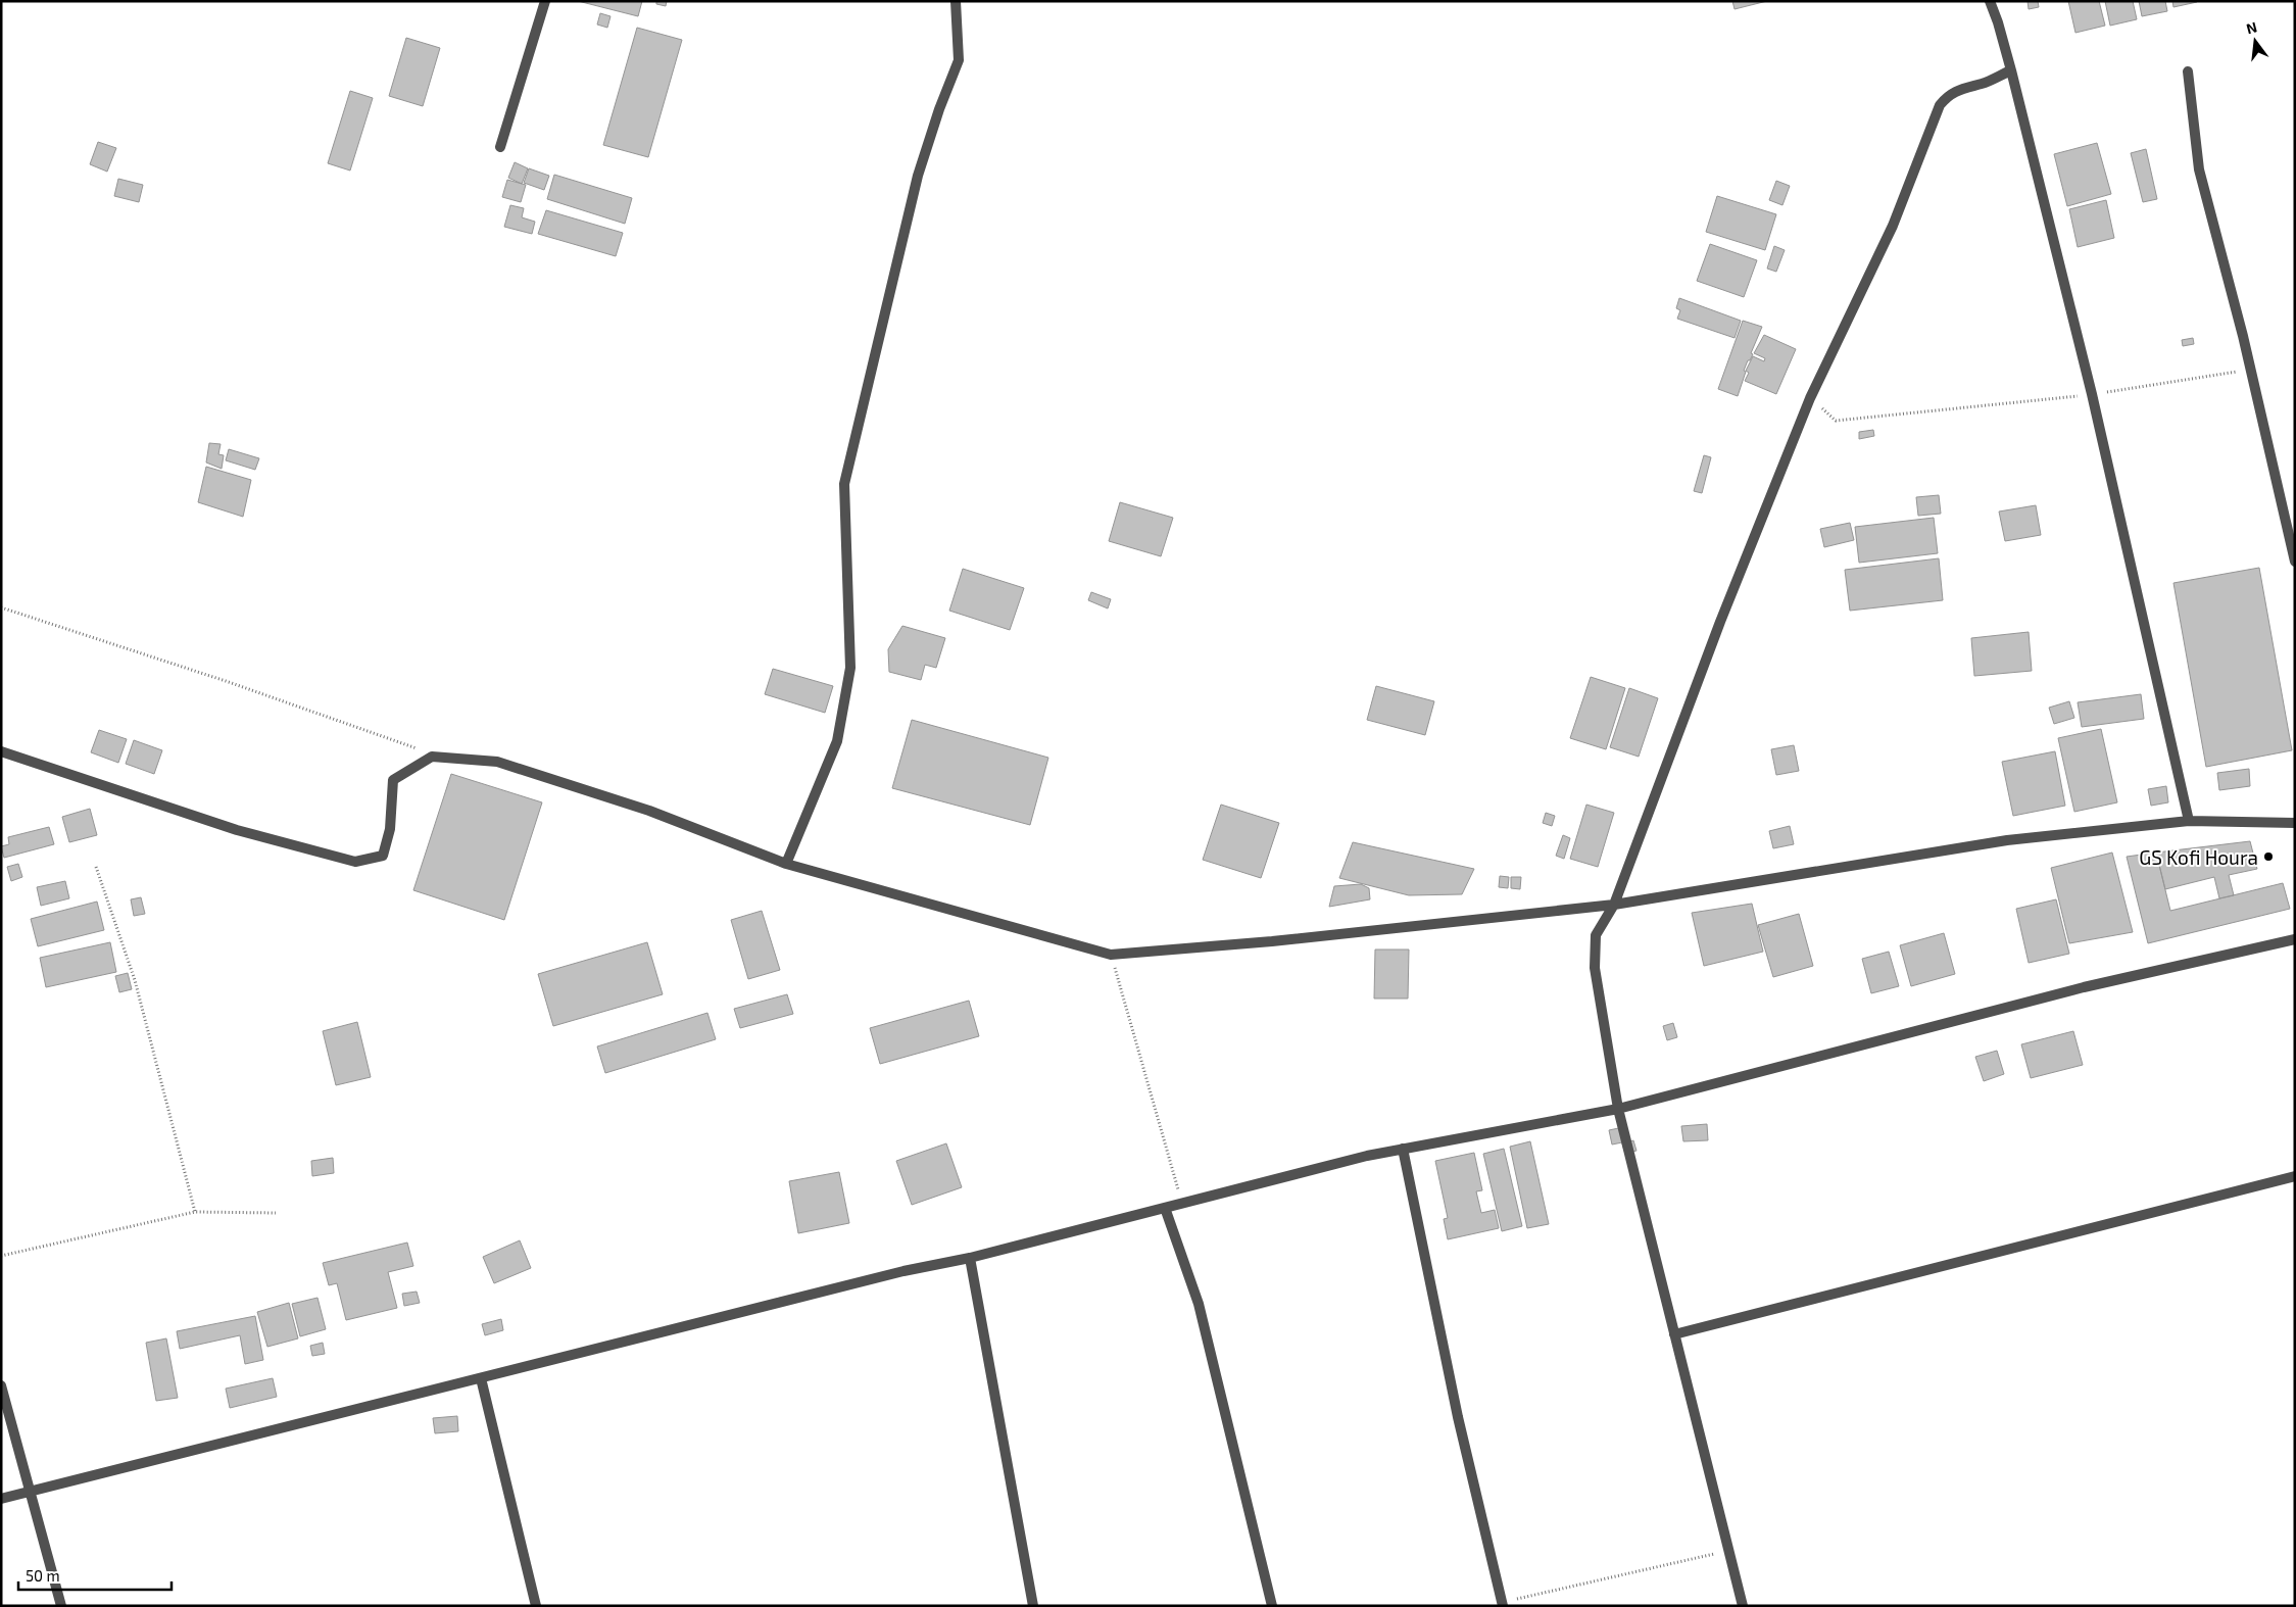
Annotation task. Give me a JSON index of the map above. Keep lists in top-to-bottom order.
{
  "places": ["GS Kofi Houra"],
  "scale_bar": "50 m",
  "north": "top"
}
